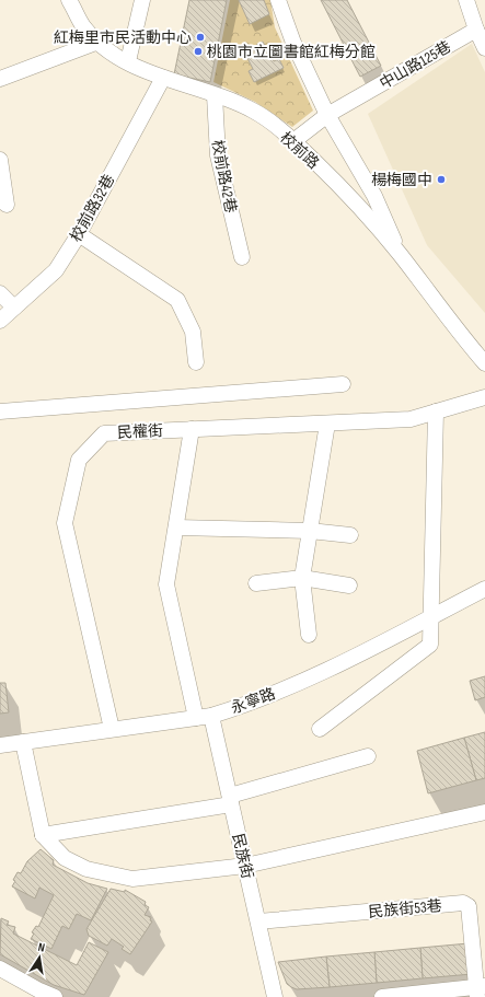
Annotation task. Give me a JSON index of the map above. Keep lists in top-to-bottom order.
{
  "streets": {
    "street": [
      "中山路125巷",
      "校前路",
      "校前路42巷",
      "校前路32巷",
      "民權街",
      "永寧路",
      "民族街",
      "民族街53巷"
    ]
  },
  "crossings": [
    ["中山路125巷", "校前路"],
    ["校前路", "校前路42巷"],
    ["校前路", "校前路32巷"],
    ["民權街", "永寧路"],
    ["永寧路", "民族街"],
    ["民族街", "民族街53巷"]
  ],
  "places": ["紅梅里市民活動中心", "桃園市立圖書館紅梅分館", "楊梅國中"],
  "north": "top"
}
